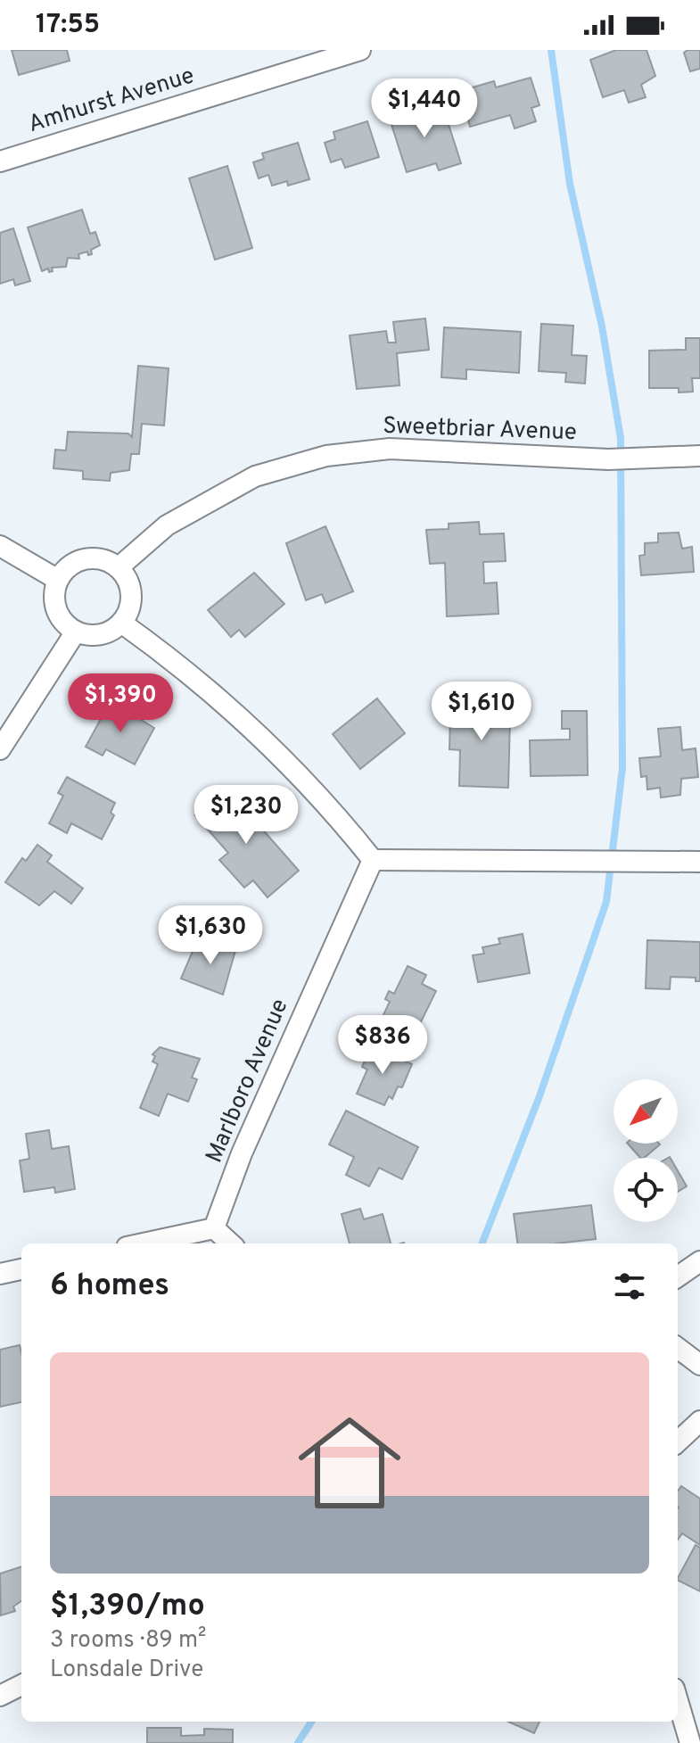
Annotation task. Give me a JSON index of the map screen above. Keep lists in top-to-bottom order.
{
  "streets": {
    "street": ["Amhurst Avenue", "Sweetbriar Avenue", "Marlboro Avenue"]
  },
  "north": "bottom left",
  "page": {
    "status": "17:55",
    "price": [
      "$1,440",
      "$1,390",
      "$1,610",
      "$1,230",
      "$1,630",
      "$836"
    ],
    "heading": "6 homes",
    "list": [
      {
        "name": "$1,390/mo",
        "note": "3 rooms · 89 m² · Lonsdale Drive"
      }
    ]
  }
}
